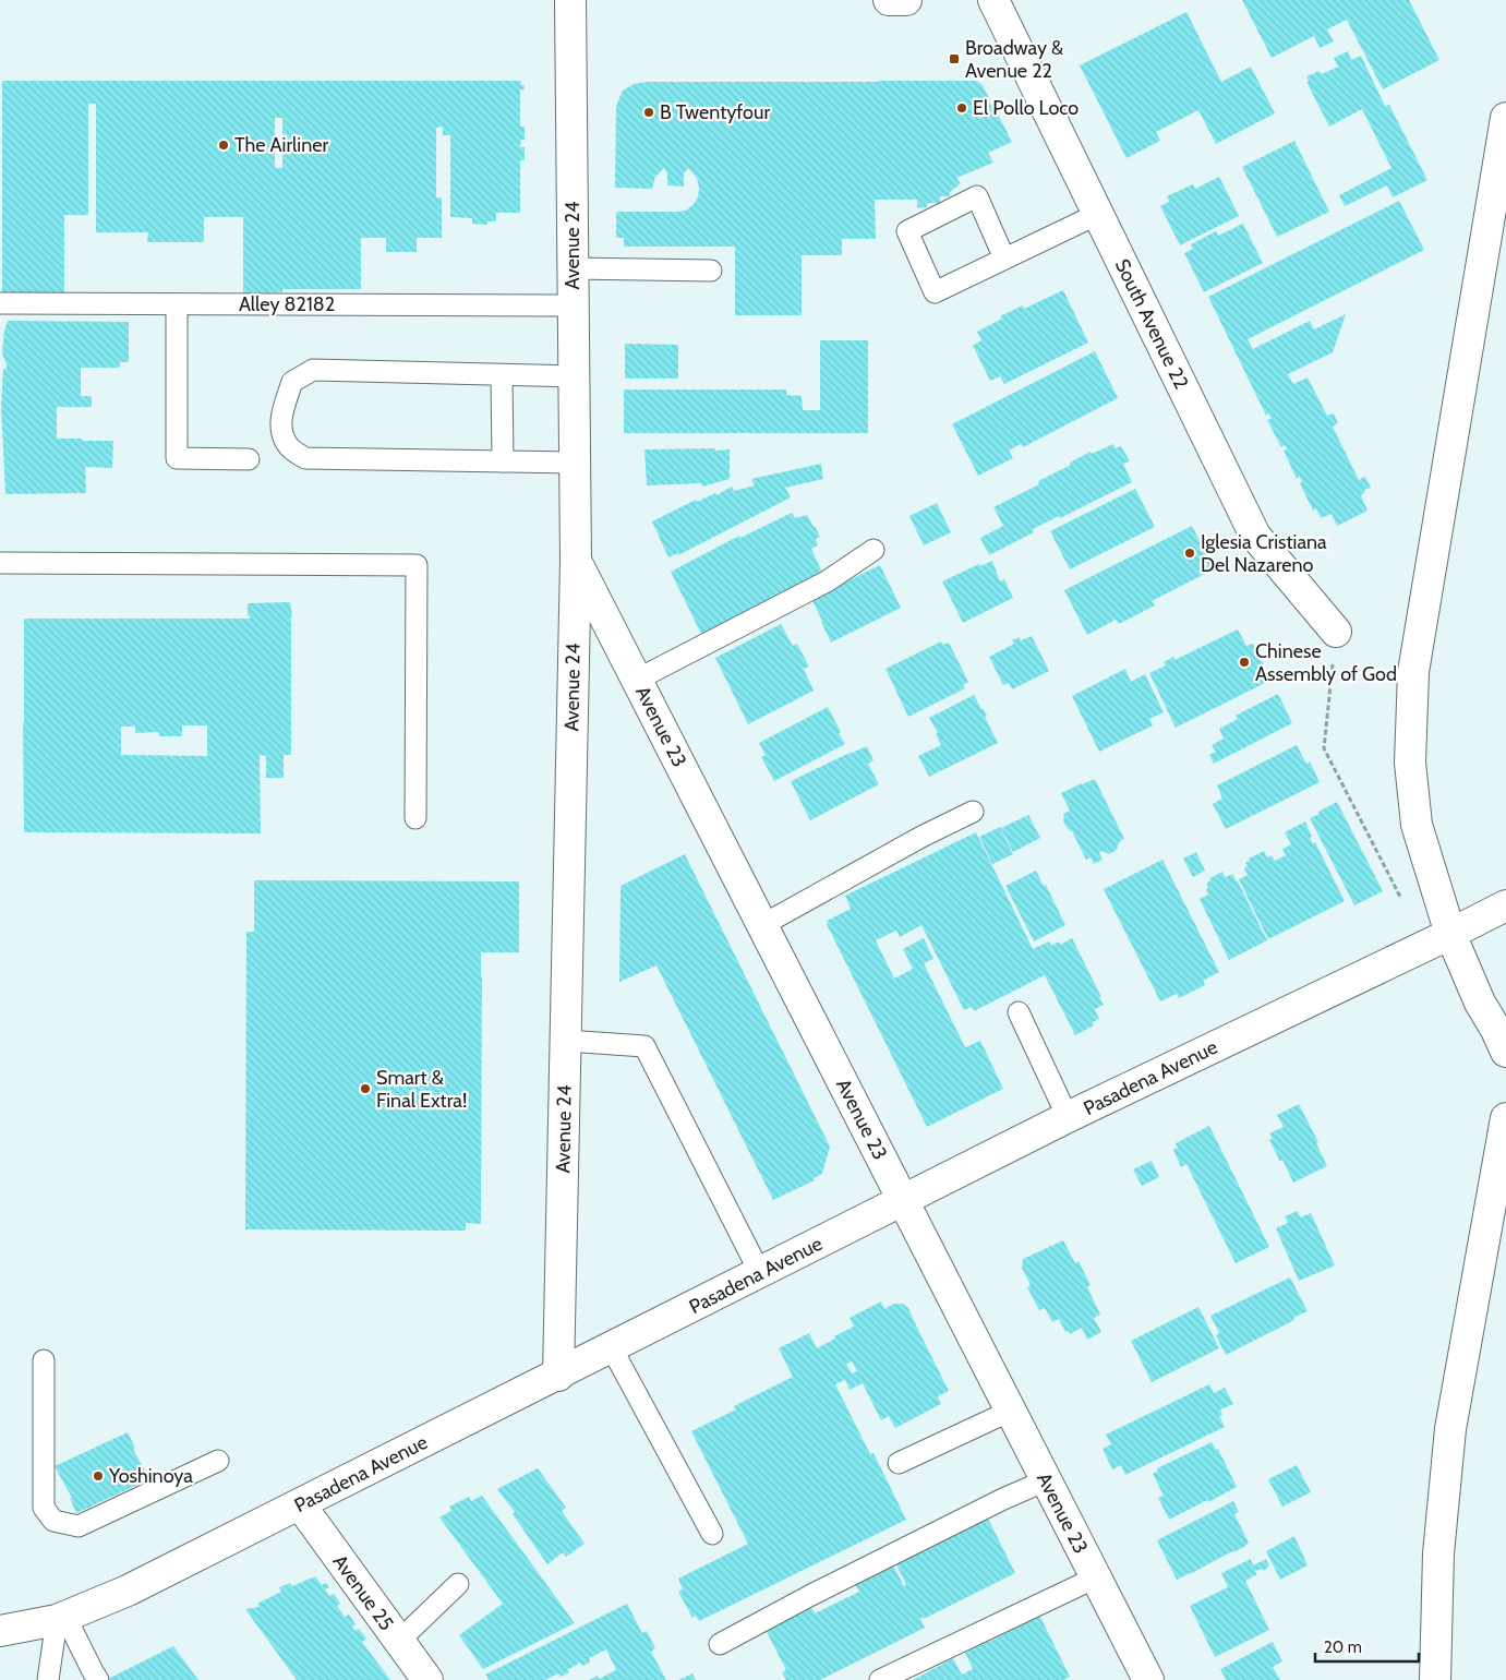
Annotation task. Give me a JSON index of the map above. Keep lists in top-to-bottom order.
{
  "streets": {
    "main road": [
      "Avenue 24",
      "South Avenue 22",
      "Avenue 23",
      "Pasadena Avenue",
      "Avenue 25"
    ],
    "lane": ["Alley 82182"]
  },
  "crossings": [
    ["Avenue 24", "Alley 82182"],
    ["Avenue 24", "Avenue 23"],
    ["Avenue 24", "Pasadena Avenue"],
    ["Avenue 23", "Pasadena Avenue"],
    ["Pasadena Avenue", "Avenue 25"]
  ],
  "places": {
    "transit": ["Broadway & Avenue 22"],
    "other": [
      "El Pollo Loco",
      "B Twentyfour",
      "The Airliner",
      "Iglesia Cristiana Del Nazareno",
      "Chinese Assembly of God",
      "Smart & Final Extra!",
      "Yoshinoya"
    ]
  },
  "scale_bar": "20 m"
}
